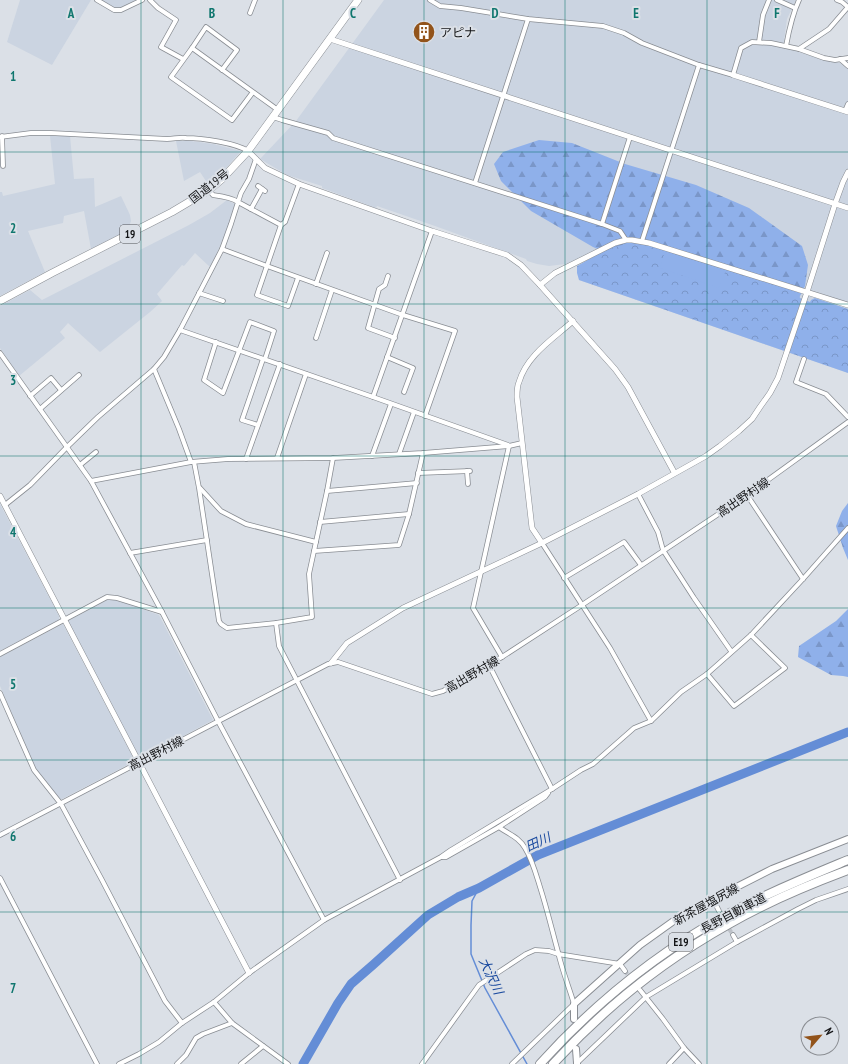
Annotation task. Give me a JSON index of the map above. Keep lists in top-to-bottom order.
{
  "streets": {
    "highway": [
      "国道19号",
      "19",
      "長野自動車道",
      "E19"
    ],
    "main road": ["新茶屋塩尻線"],
    "street": ["高出野村線"]
  },
  "water": ["田川", "大沢川"],
  "places": {
    "building": ["アピナ"]
  },
  "north": "top right",
  "grid": {
    "columns": [
      "A",
      "B",
      "C",
      "D",
      "E",
      "F"
    ],
    "rows": [
      "1",
      "2",
      "3",
      "4",
      "5",
      "6",
      "7"
    ]
  }
}
